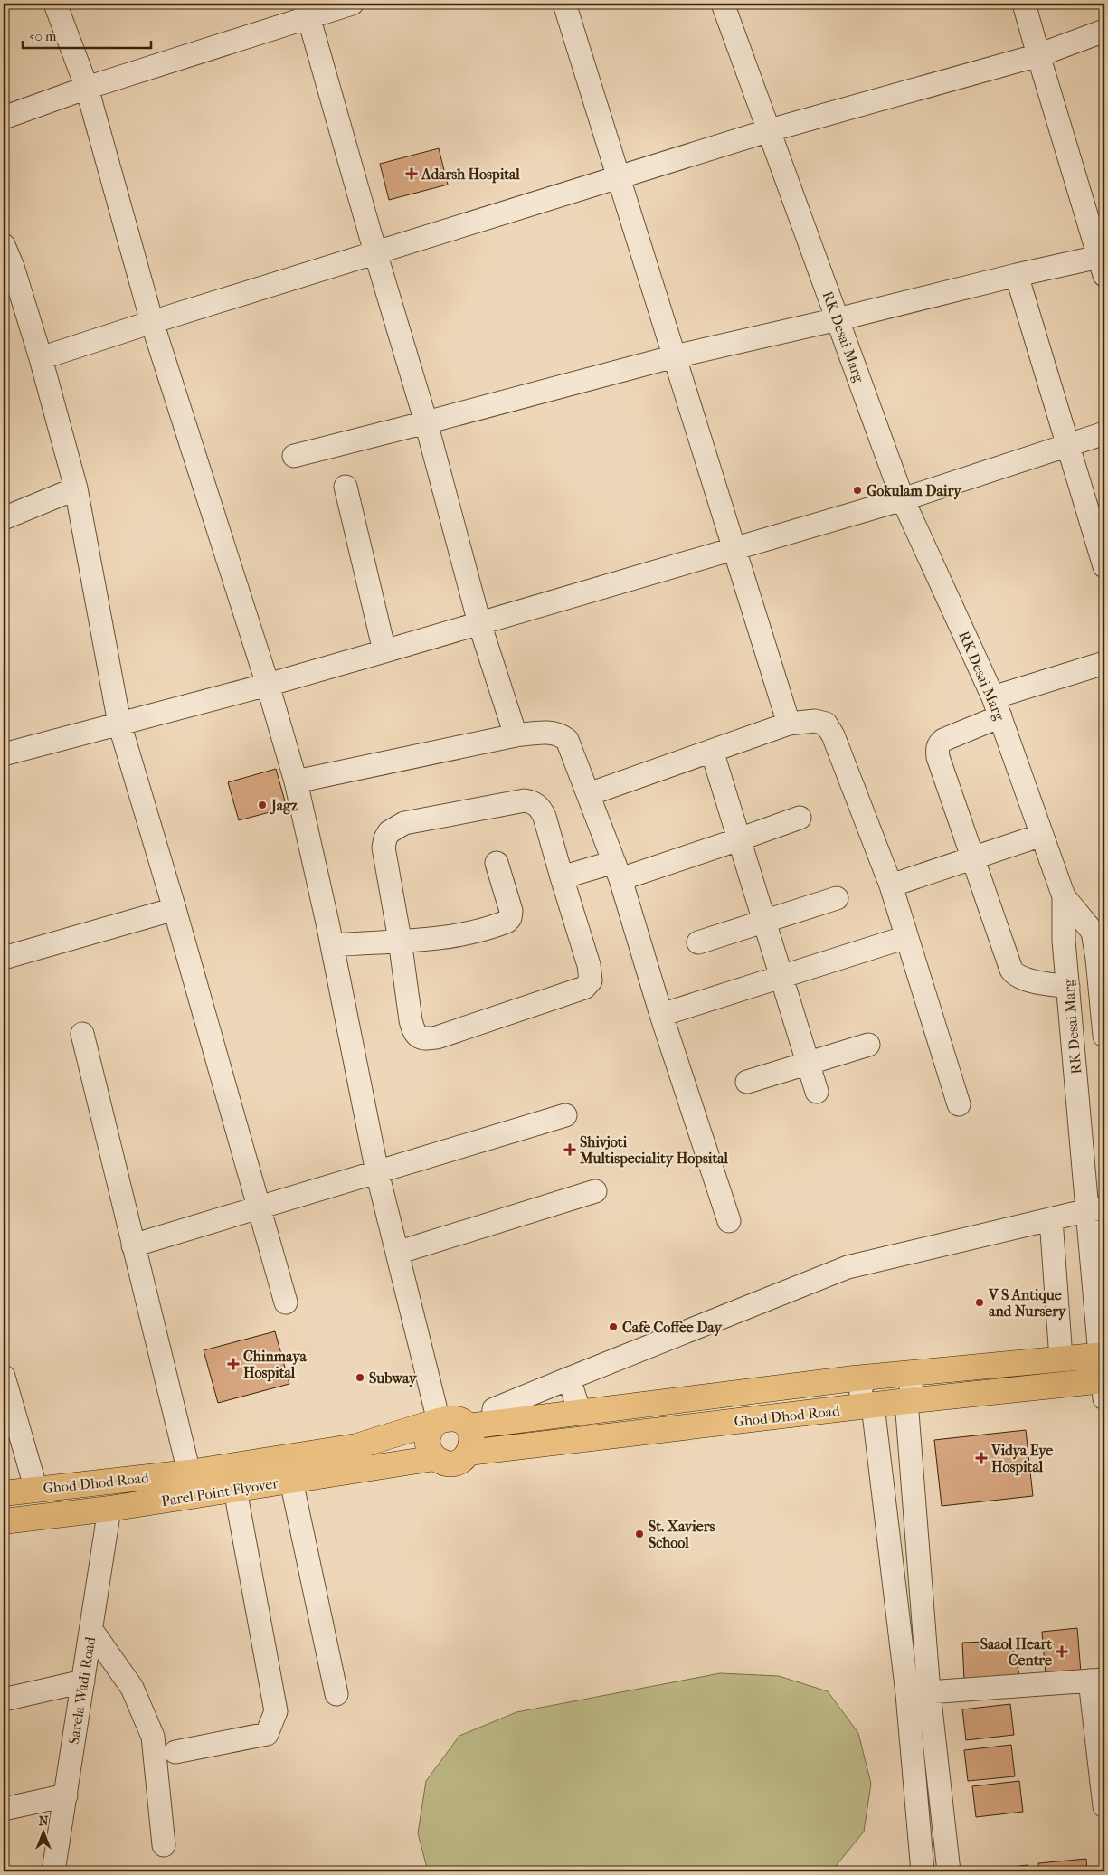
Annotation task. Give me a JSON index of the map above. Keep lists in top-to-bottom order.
{
  "streets": {
    "main road": ["Ghod Dhod Road", "Parel Point Flyover"],
    "street": ["RK Desai Marg", "Sarela Wadi Road"]
  },
  "crossings": [
    ["RK Desai Marg", "Ghod Dhod Road"],
    ["Ghod Dhod Road", "Parel Point Flyover"],
    ["Parel Point Flyover", "Sarela Wadi Road"]
  ],
  "places": {
    "health": [
      "Adarsh Hospital",
      "Shivjoti Multispeciality Hopsital",
      "Chinmaya Hospital",
      "Vidya Eye Hospital",
      "Saaol Heart Centre"
    ],
    "other": [
      "Gokulam Dairy",
      "Jagz",
      "V S Antique and Nursery",
      "Cafe Coffee Day",
      "Subway",
      "St. Xaviers School"
    ]
  },
  "scale_bar": "50 m",
  "north": "top"
}
